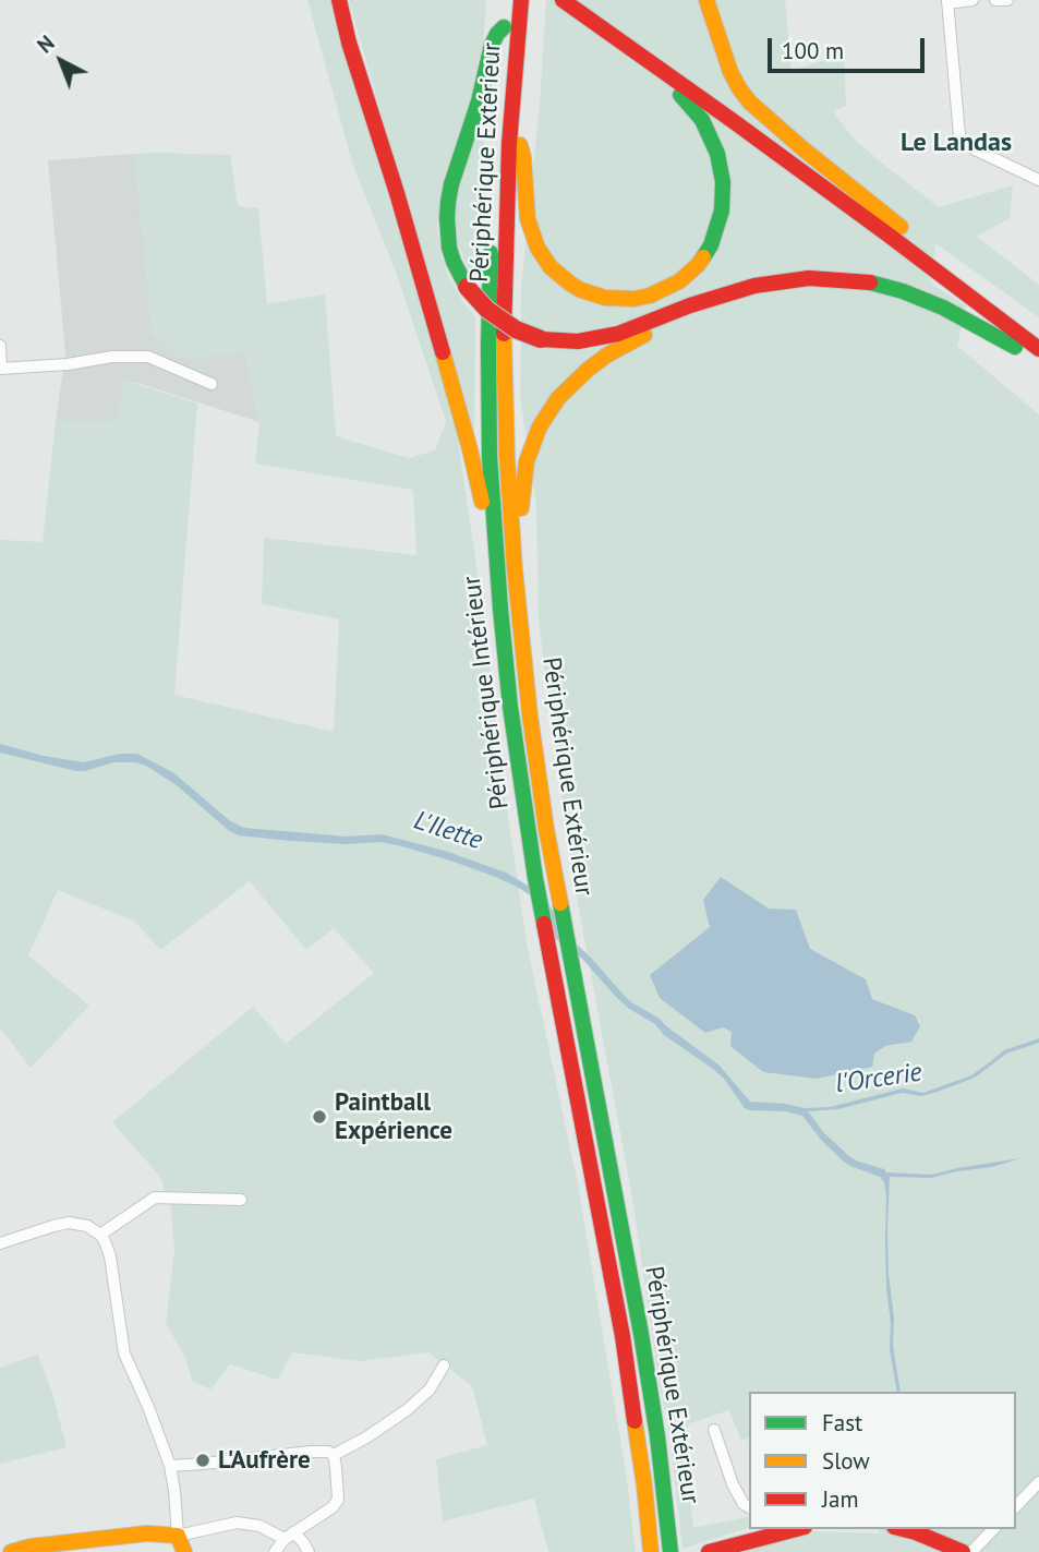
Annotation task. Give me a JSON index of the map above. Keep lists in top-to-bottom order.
{
  "streets": {
    "main road": ["Périphérique Extérieur", "Périphérique Intérieur"]
  },
  "districts": ["Le Landas"],
  "water": ["L'Ilette", "l'Orcerie"],
  "places": ["Paintball Expérience", "L'Aufrère"],
  "legend": ["Fast", "Slow", "Jam"],
  "scale_bar": "100 m",
  "north": "top left"
}
